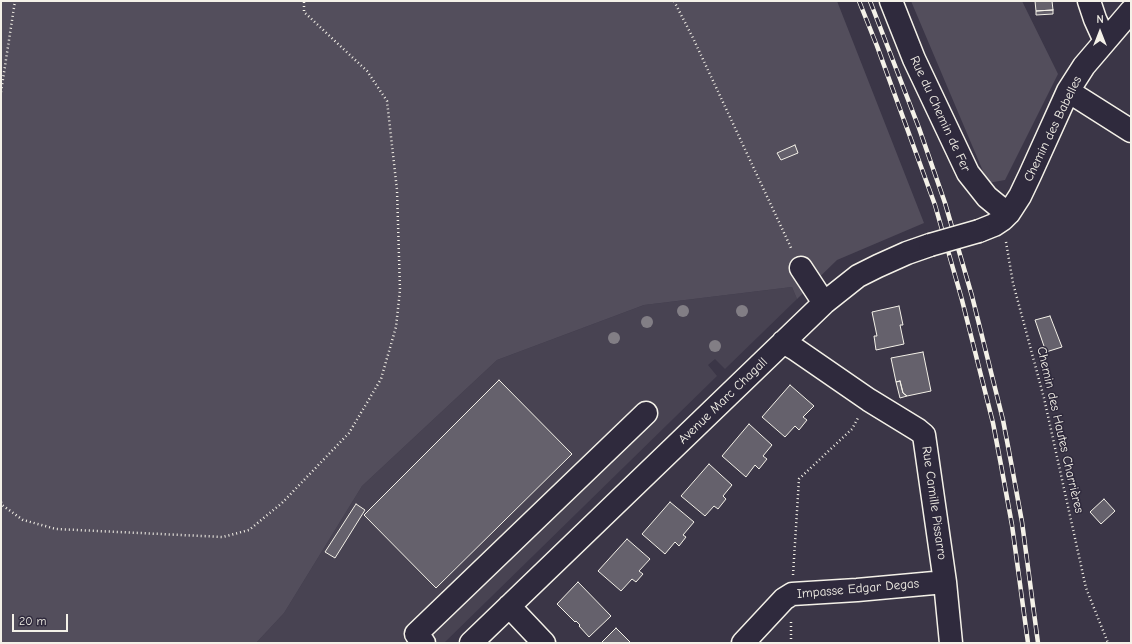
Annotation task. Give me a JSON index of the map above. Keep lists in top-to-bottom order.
{
  "streets": {
    "street": [
      "Rue du Chemin de Fer",
      "Chemin des Babelles",
      "Avenue Marc Chagall",
      "Rue Camille Pissarro",
      "Impasse Edgar Degas"
    ],
    "path": ["Chemin des Hautes Charrières"]
  },
  "crossings": [
    ["Rue du Chemin de Fer", "Chemin des Babelles"],
    ["Rue du Chemin de Fer", "Avenue Marc Chagall"],
    ["Rue du Chemin de Fer", "Chemin des Hautes Charrières"],
    ["Chemin des Babelles", "Avenue Marc Chagall"],
    ["Chemin des Babelles", "Chemin des Hautes Charrières"],
    ["Avenue Marc Chagall", "Chemin des Hautes Charrières"],
    ["Avenue Marc Chagall", "Rue Camille Pissarro"],
    ["Rue Camille Pissarro", "Impasse Edgar Degas"]
  ],
  "scale_bar": "20 m",
  "north": "top"
}
